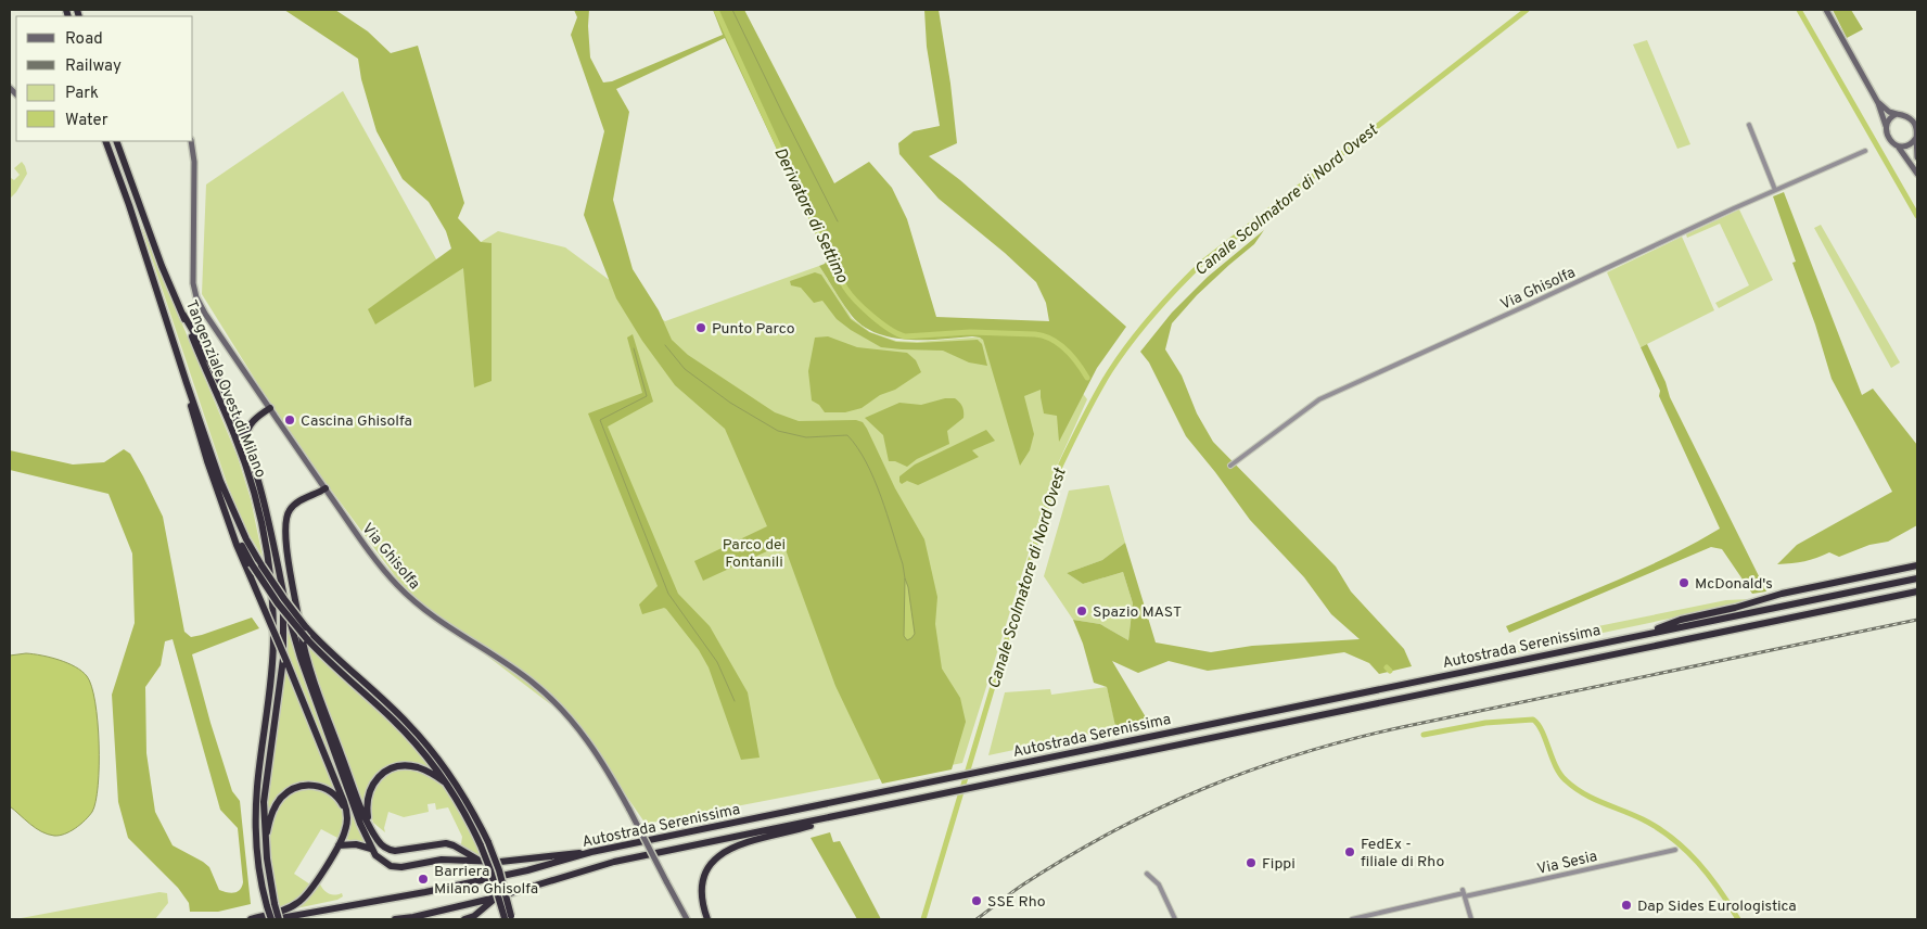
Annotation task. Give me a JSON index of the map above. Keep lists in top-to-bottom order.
{
  "streets": {
    "highway": ["Tangenziale Ovest di Milano", "Autostrada Serenissima"],
    "street": ["Via Ghisolfa", "Via Sesia"]
  },
  "water": ["Canale Scolmatore di Nord Ovest", "Derivatore di Settimo"],
  "parks": ["Parco dei Fontanili"],
  "places": [
    "Punto Parco",
    "Cascina Ghisolfa",
    "McDonald's",
    "Spazio MAST",
    "FedEx - filiale di Rho",
    "Fippi",
    "Barriera Milano Ghisolfa",
    "SSE Rho",
    "Dap Sides Eurologistica"
  ],
  "legend": [
    "Road",
    "Railway",
    "Park",
    "Water"
  ]
}
